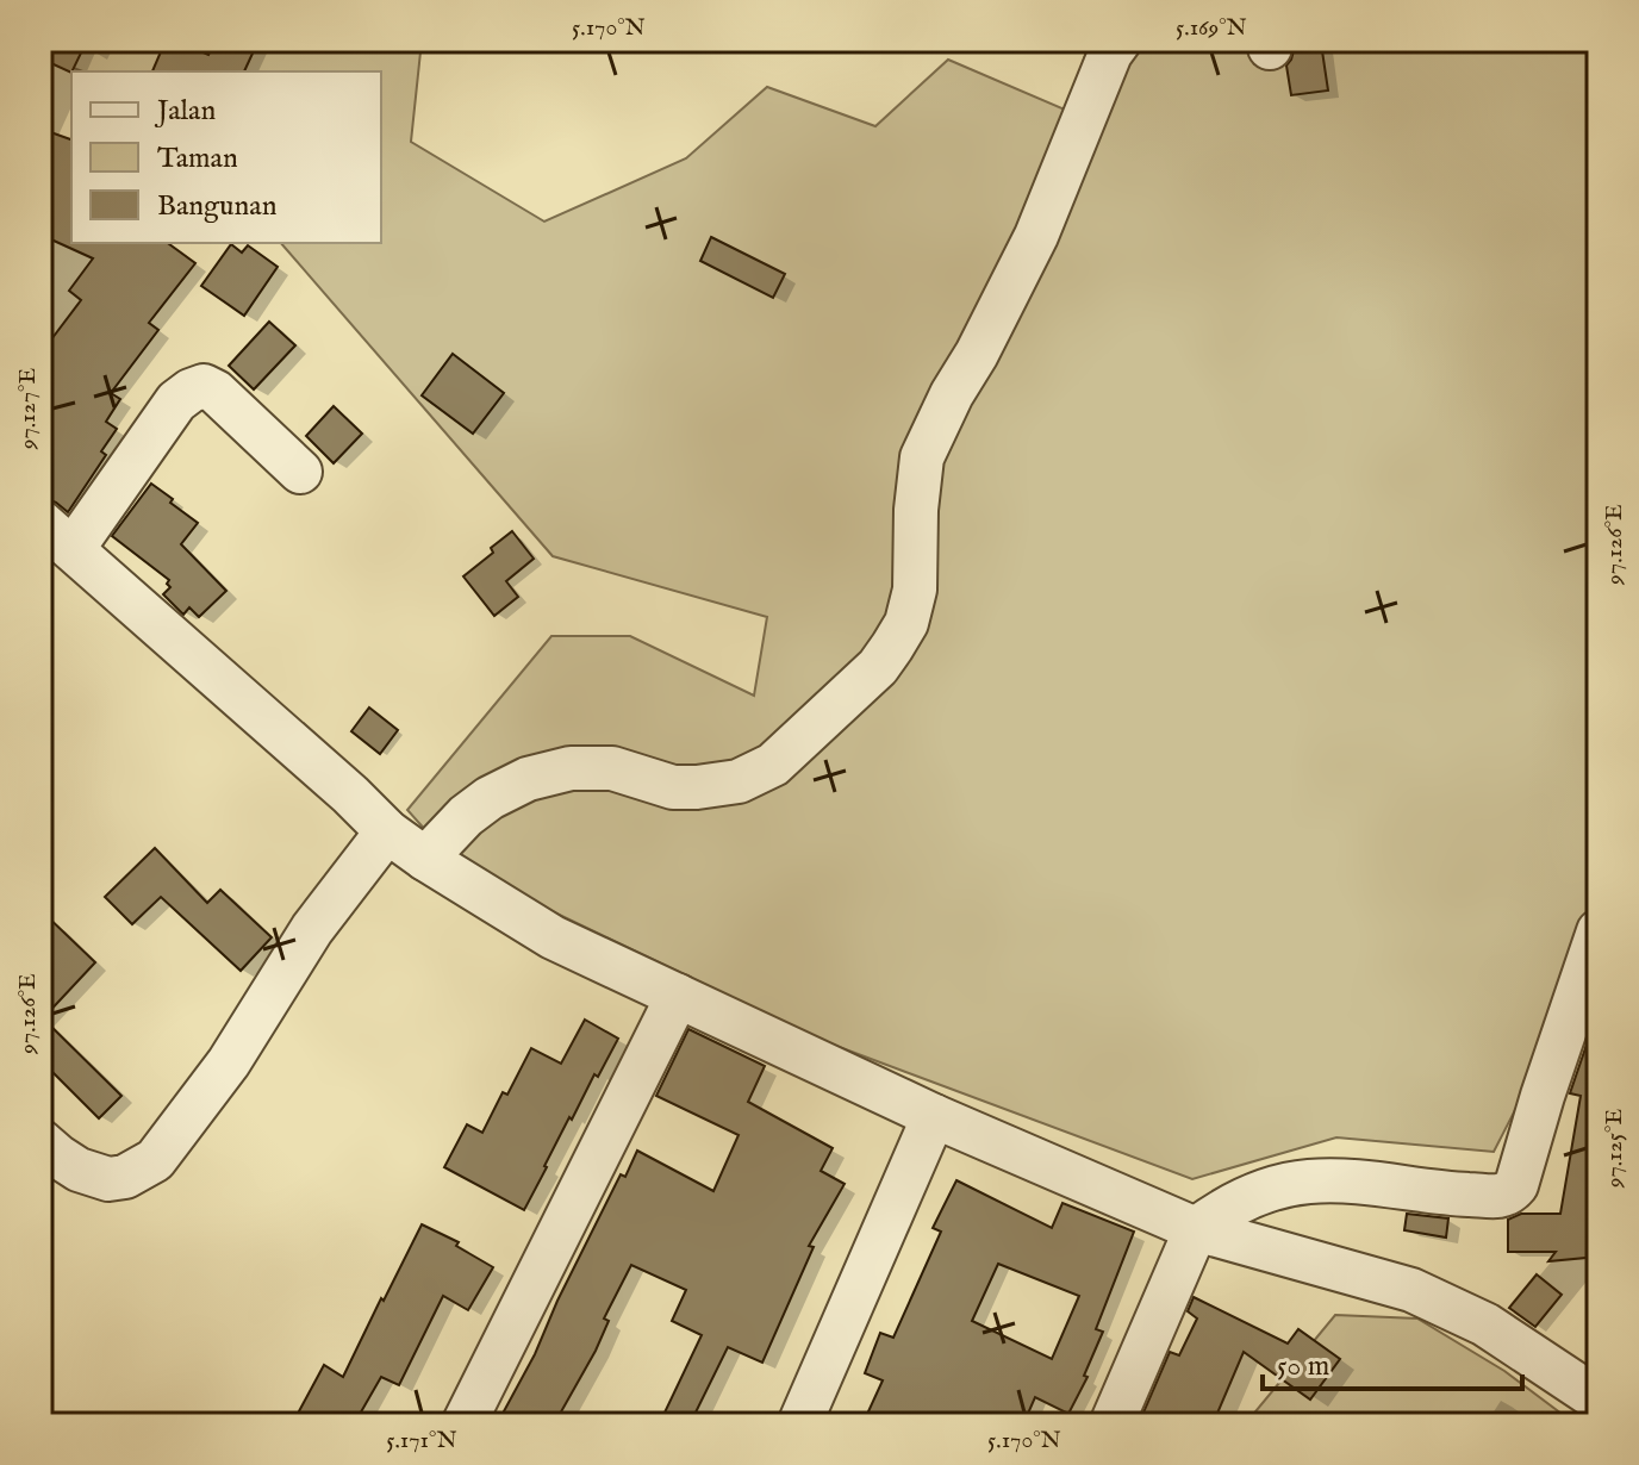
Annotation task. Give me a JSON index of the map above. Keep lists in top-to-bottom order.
{
  "legend": ["Jalan", "Taman", "Bangunan"],
  "scale_bar": "50 m",
  "coordinates": [
    "5.170°N",
    "5.169°N",
    "97.127°E",
    "97.126°E",
    "97.125°E",
    "5.171°N"
  ]
}
